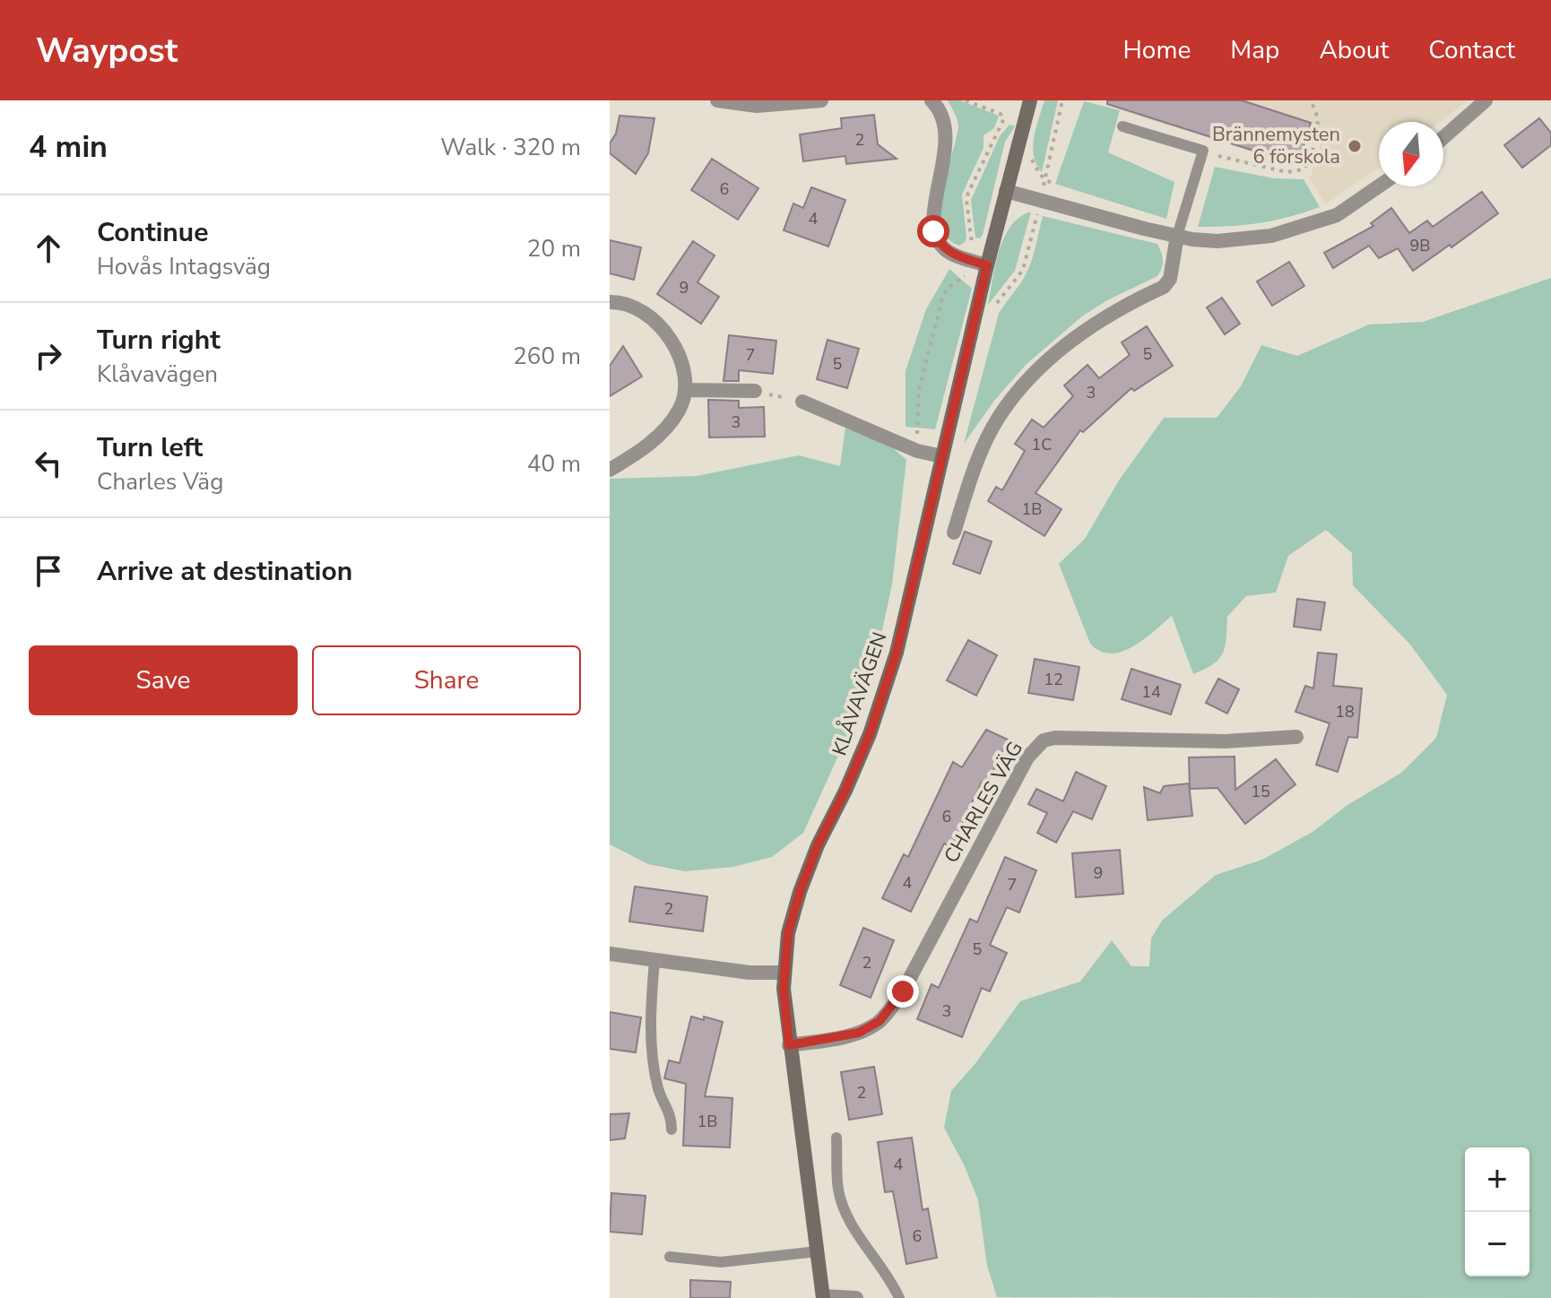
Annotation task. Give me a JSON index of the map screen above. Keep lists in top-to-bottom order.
{
  "streets": {
    "street": ["KLÅVAVÄGEN", "CHARLES VÄG"]
  },
  "crossings": [
    ["KLÅVAVÄGEN", "CHARLES VÄG"]
  ],
  "places": ["Brännemysten 6 förskola"],
  "house_numbers": [
    "2",
    "6",
    "4",
    "9B",
    "9",
    "5",
    "7",
    "5",
    "3",
    "3",
    "1C",
    "1B",
    "12",
    "14",
    "18",
    "15",
    "6",
    "9",
    "4",
    "7",
    "2",
    "5",
    "2",
    "3",
    "2",
    "1B",
    "4",
    "6"
  ],
  "north": "bottom",
  "page": {
    "header": "Waypost",
    "nav": [
      "Home",
      "Map",
      "About",
      "Contact"
    ],
    "heading": ["4 min", "Walk · 320 m"],
    "list": [
      ["Continue", "Hovås Intagsväg", "20 m"],
      ["Turn right", "Klåvavägen", "260 m"],
      ["Turn left", "Charles Väg", "40 m"],
      "Arrive at destination"
    ],
    "buttons": ["Save", "Share"],
    "map_buttons": ["+", "−"]
  }
}
